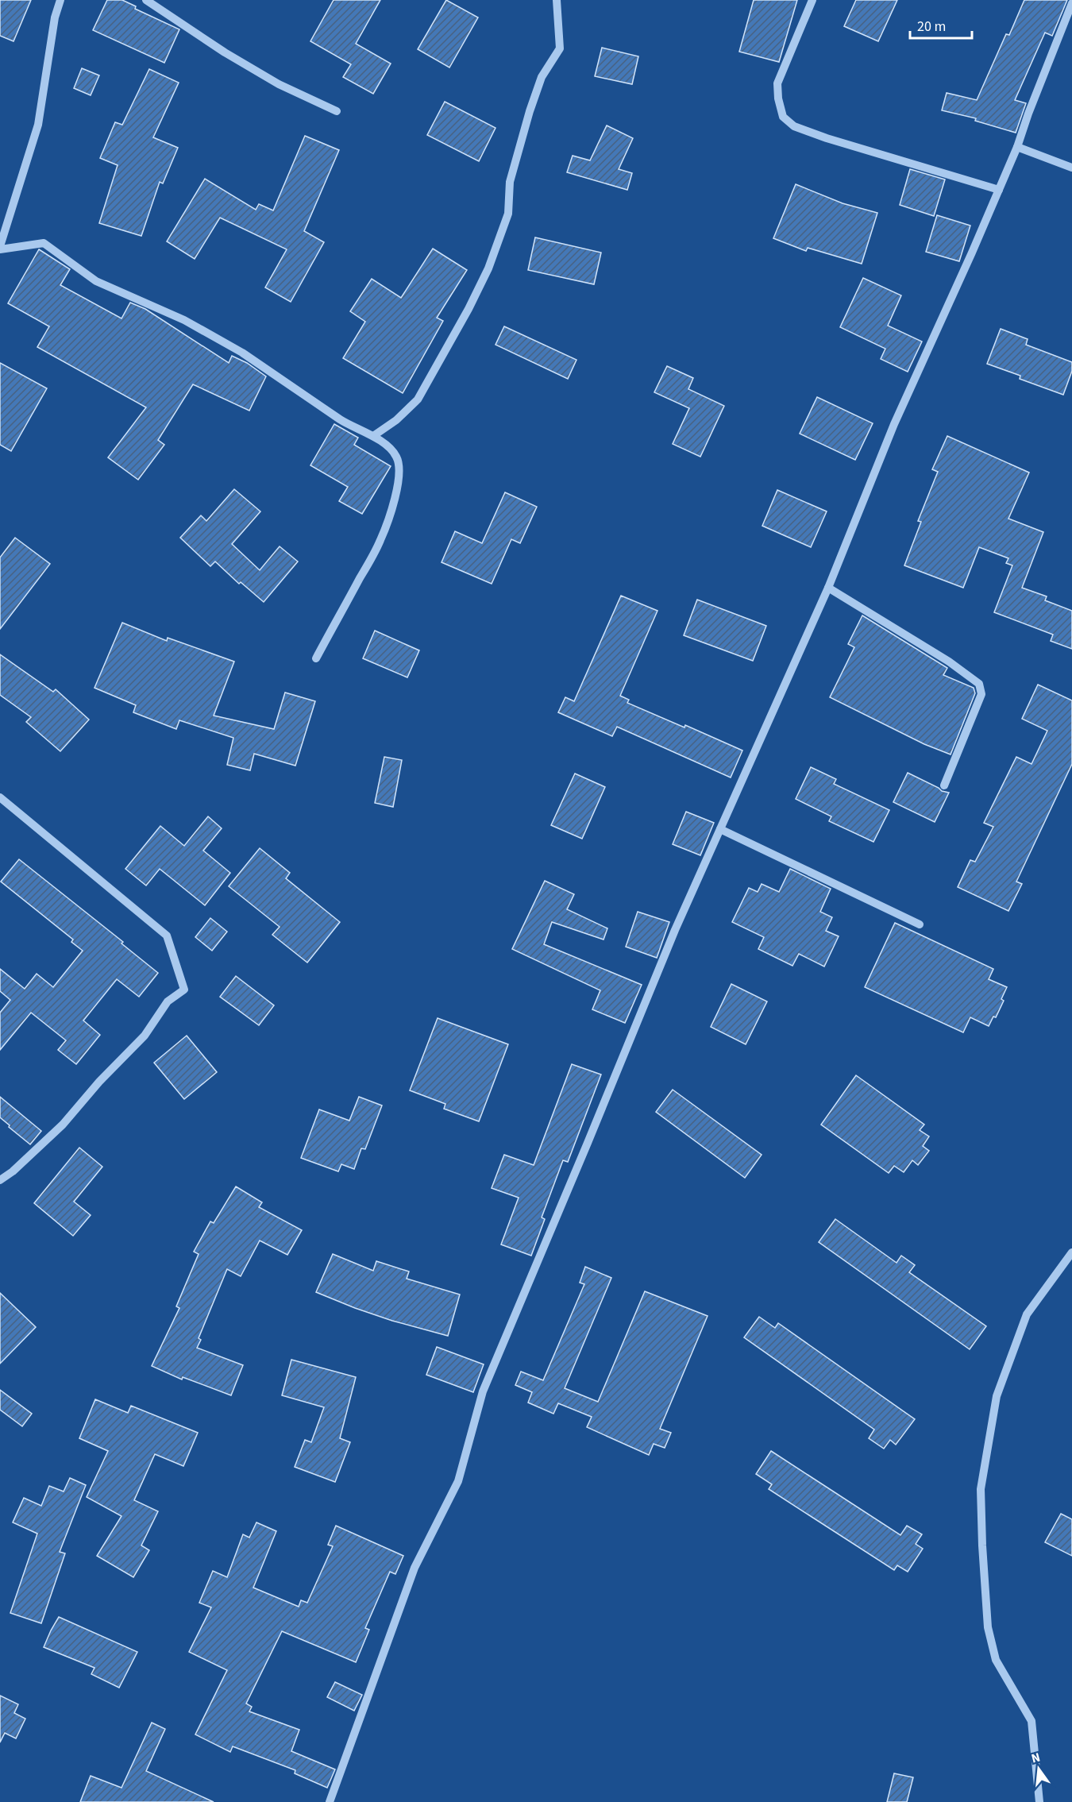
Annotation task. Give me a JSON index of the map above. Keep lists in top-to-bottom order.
{
  "scale_bar": "20 m",
  "north": "top"
}
